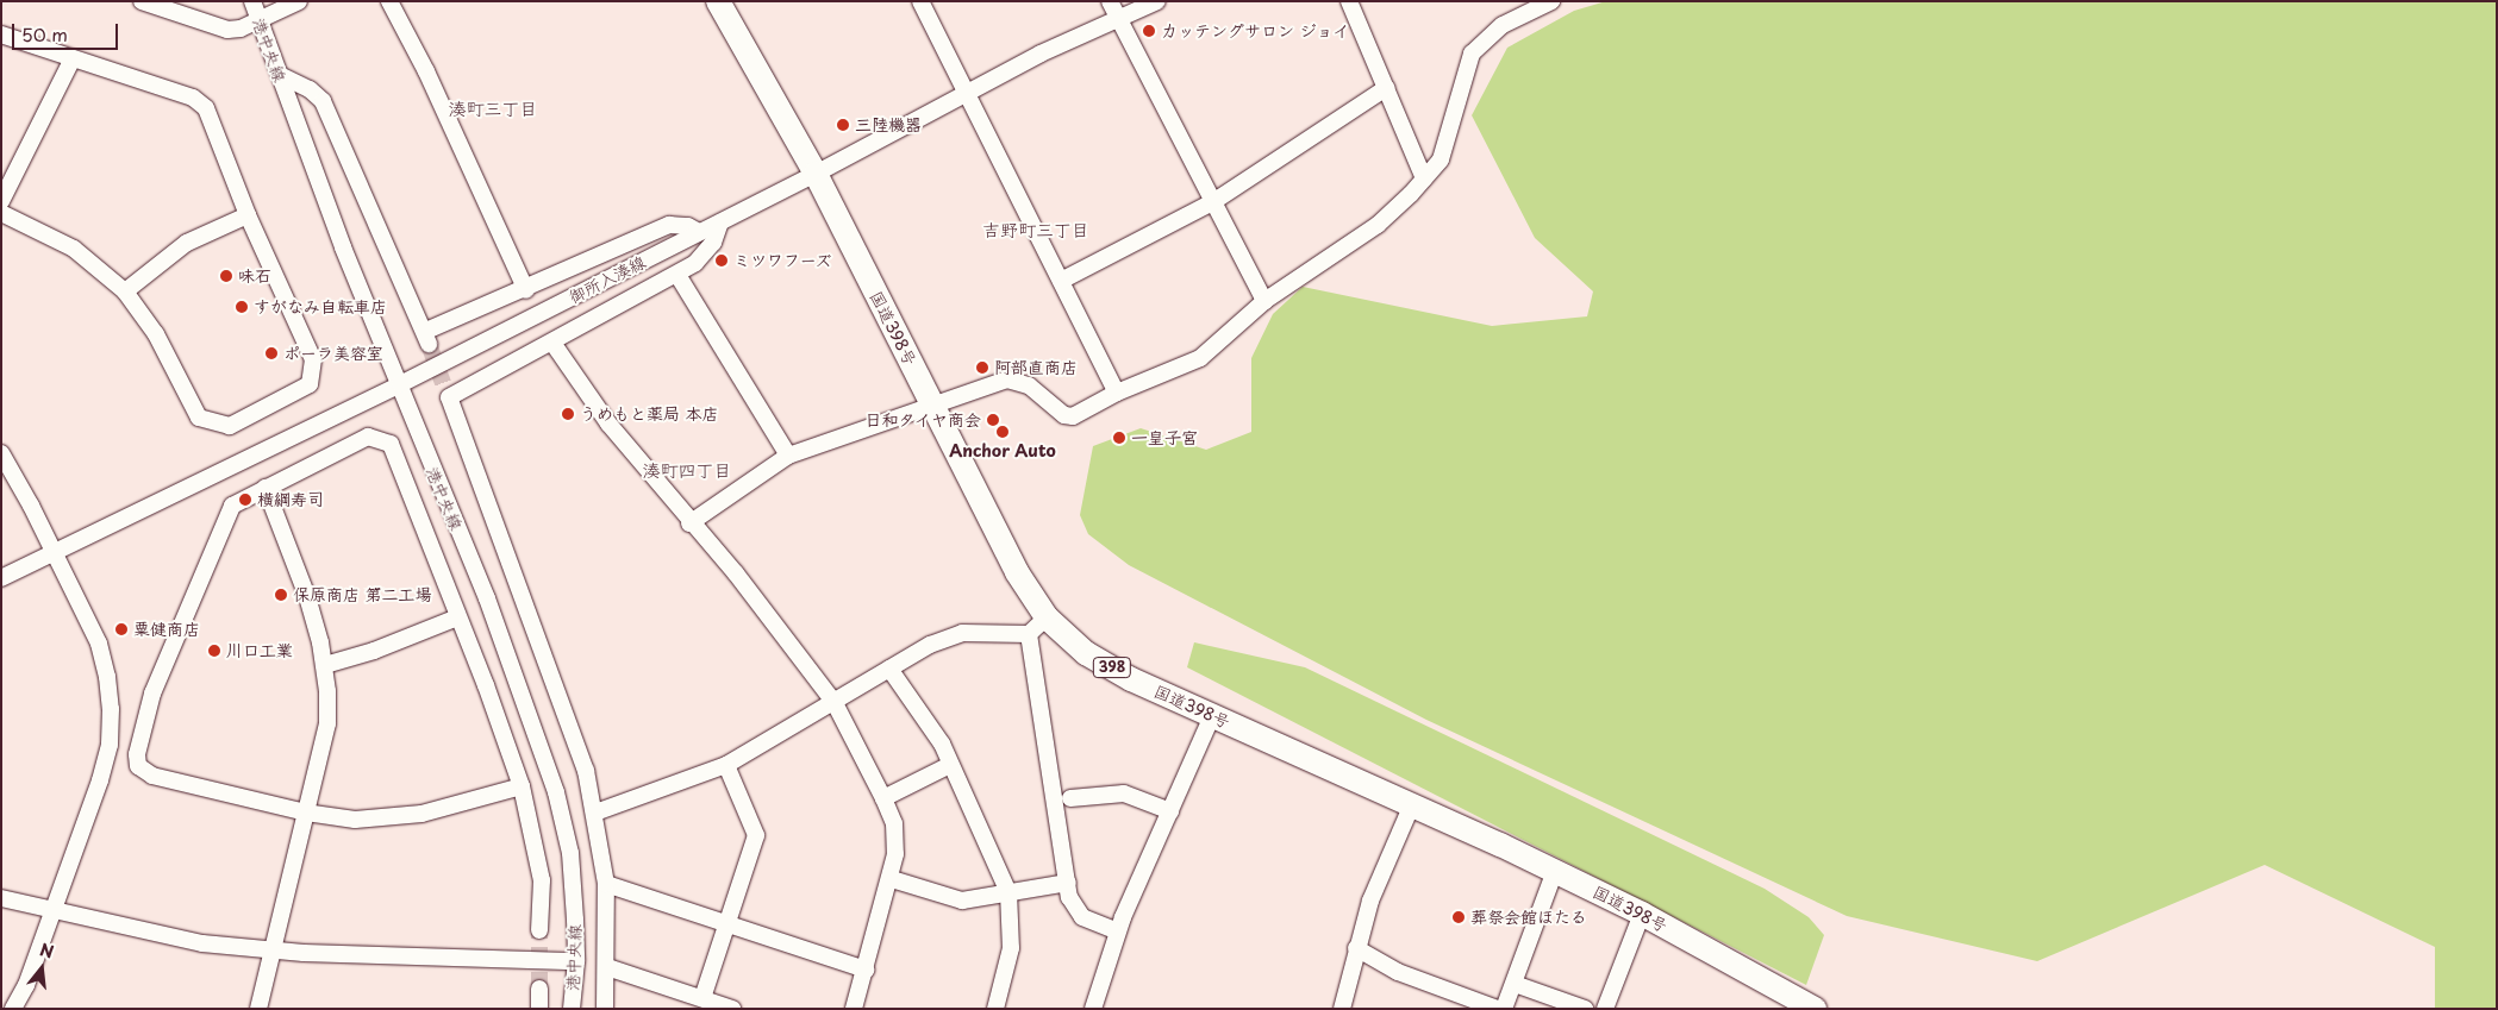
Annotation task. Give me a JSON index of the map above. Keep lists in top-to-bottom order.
{
  "streets": {
    "highway": ["国道398号", "398"],
    "street": ["港中央線", "御所入湊線"]
  },
  "crossings": [
    ["港中央線", "御所入湊線"],
    ["御所入湊線", "国道398号"]
  ],
  "districts": ["湊町三丁目", "吉野町三丁目", "湊町四丁目"],
  "places": [
    "カッテングサロン ジョイ",
    "三陸機器",
    "ミツワフーズ",
    "味石",
    "すがなみ自転車店",
    "ポーラ美容室",
    "阿部直商店",
    "うめもと薬局 本店",
    "日和タイヤ商会",
    "Anchor Auto",
    "一皇子宮",
    "横綱寿司",
    "保原商店 第二工場",
    "粟健商店",
    "川口工業",
    "葬祭会館ほたる"
  ],
  "scale_bar": "50 m",
  "north": "top"
}
